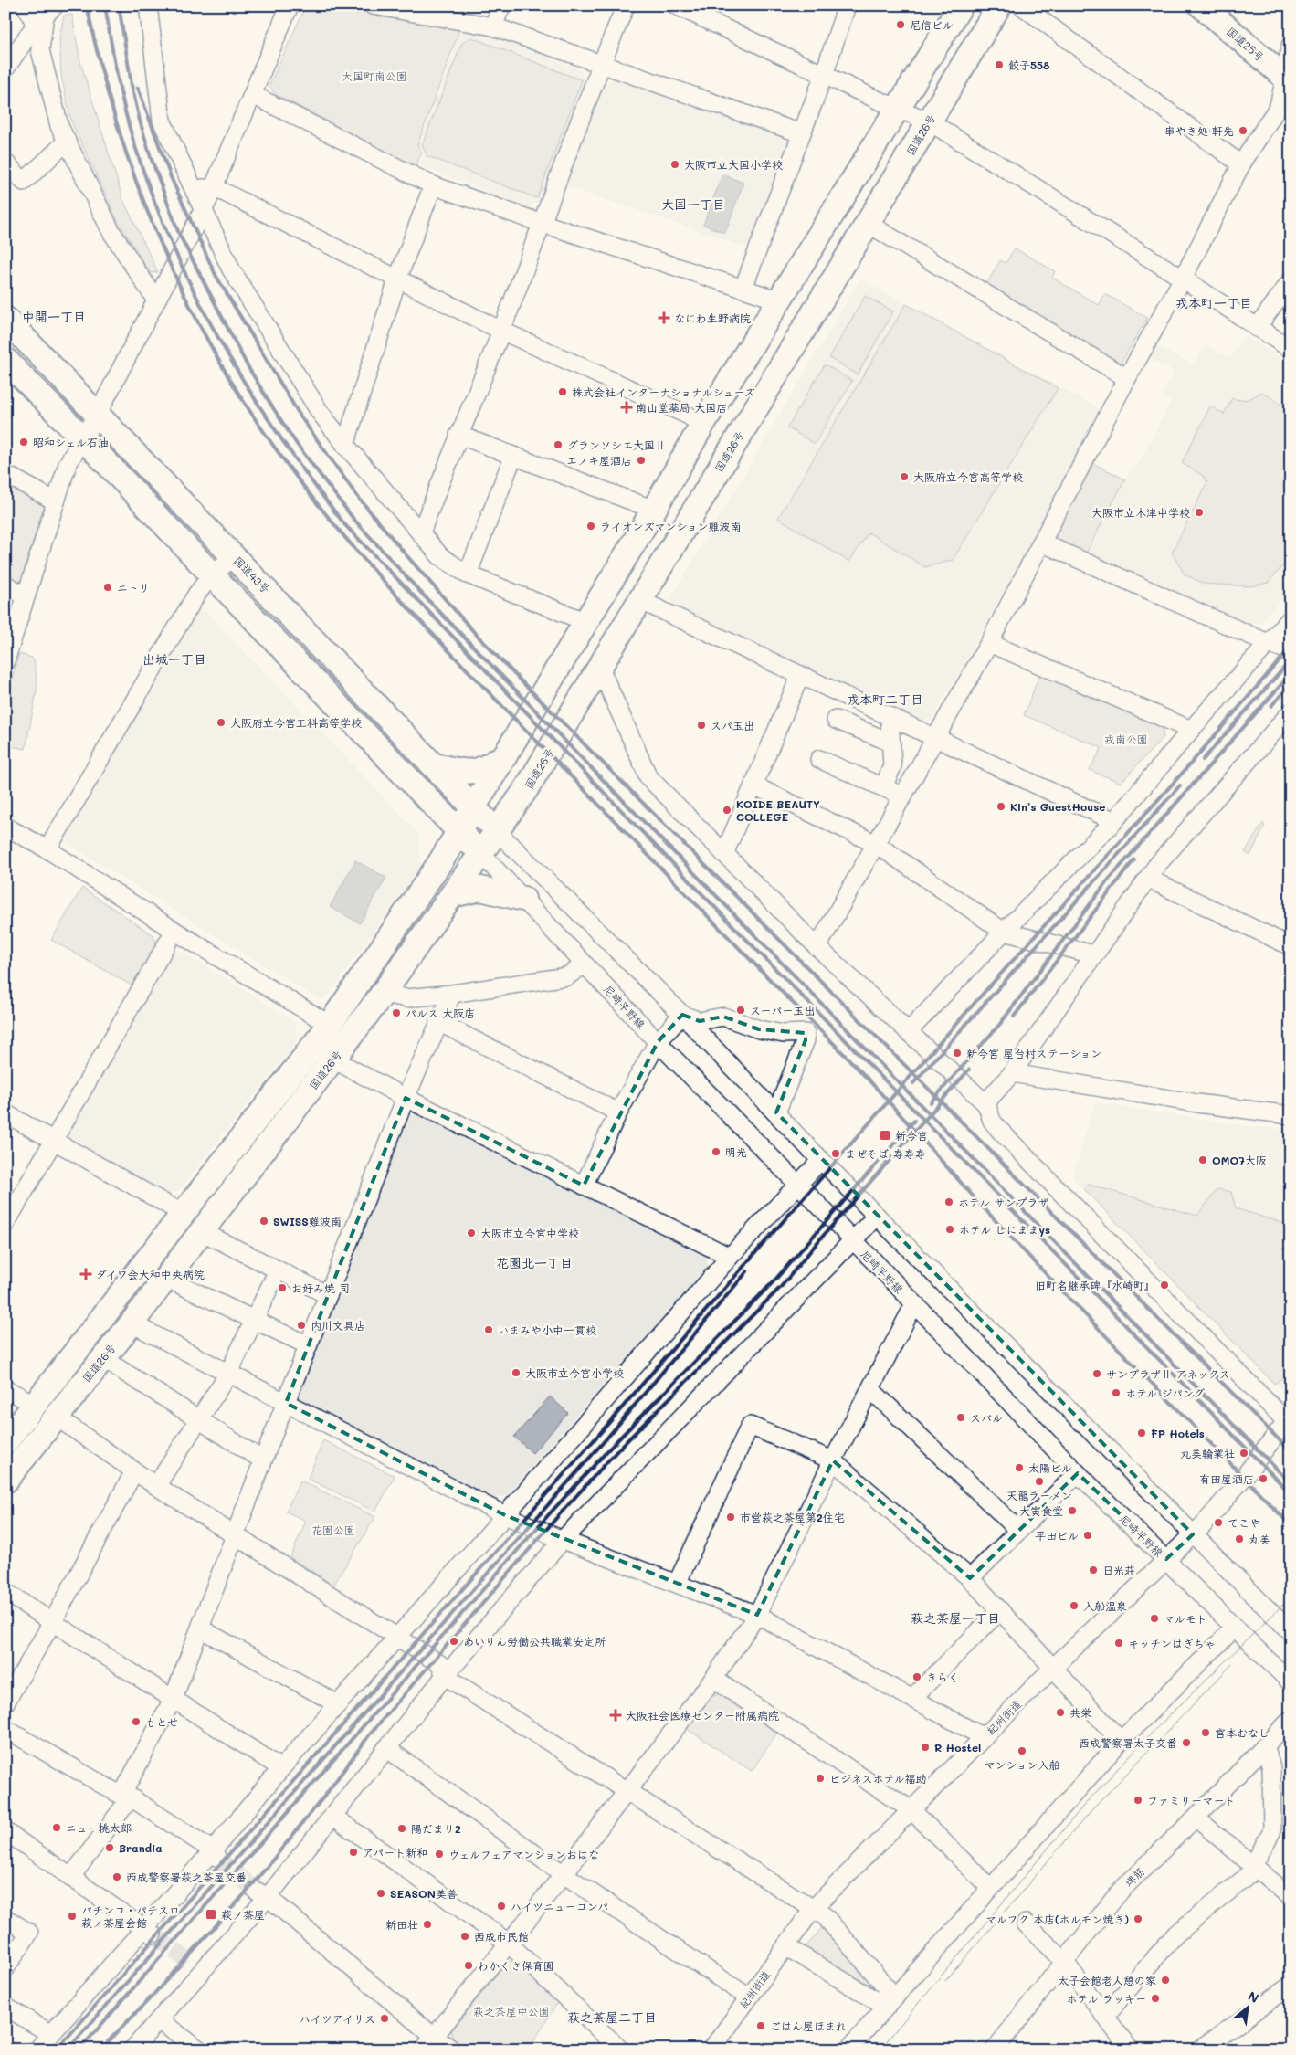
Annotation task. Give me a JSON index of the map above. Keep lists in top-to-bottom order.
{
  "streets": {
    "highway": ["国道25号", "国道26号", "国道43号"],
    "street": ["尼崎平野線", "紀州街道", "堺筋"]
  },
  "crossings": [
    ["国道26号", "国道43号"],
    ["国道26号", "尼崎平野線"],
    ["尼崎平野線", "紀州街道"]
  ],
  "districts": [
    "大国一丁目",
    "戎本町一丁目",
    "中開一丁目",
    "出城一丁目",
    "戎本町二丁目",
    "花園北一丁目",
    "萩之茶屋一丁目",
    "萩之茶屋二丁目"
  ],
  "parks": [
    "大国町南公園",
    "戎南公園",
    "花園公園",
    "萩之茶屋中公園"
  ],
  "places": {
    "other": [
      "尼信ビル",
      "餃子558",
      "串やき処 軒先",
      "大阪市立大国小学校",
      "株式会社インターナショナルシューズ",
      "昭和シェル石油",
      "グランソシエ大国Ⅱ",
      "エノキ屋酒店",
      "大阪府立今宮高等学校",
      "大阪市立木津中学校",
      "ライオンズマンション難波南",
      "ニトリ",
      "大阪府立今宮工科高等学校",
      "スパ玉出",
      "Kin’s GuestHouse",
      "KOIDE BEAUTY COLLEGE",
      "スーパー玉出",
      "パルス 大阪店",
      "新今宮 屋台村ステーション",
      "明光",
      "まぜそば 寿寿寿",
      "OMO7大阪",
      "ホテル サンプラザ",
      "SWISS難波南",
      "ホテル しにままys",
      "大阪市立今宮中学校",
      "旧町名継承碑『水崎町』",
      "お好み焼 司",
      "内川文具店",
      "いまみや小中一貫校",
      "大阪市立今宮小学校",
      "サンプラザⅡ アネックス",
      "ホテル ジパング",
      "スバル",
      "FP Hotels",
      "丸美輪業社",
      "太陽ビル",
      "有田屋酒店",
      "天龍ラーメン",
      "大寅食堂",
      "市営萩之茶屋第2住宅",
      "てこや",
      "平田ビル",
      "丸美",
      "日光荘",
      "入船温泉",
      "マルモト",
      "あいりん労働公共職業安定所",
      "キッチンはぎちゃ",
      "きらく",
      "共栄",
      "もとせ",
      "宮本むなし",
      "西成警察署太子交番",
      "R Hostel",
      "マンション入船",
      "ビジネスホテル福助",
      "ファミリーマート",
      "ニュー桃太郎",
      "陽だまり2",
      "Brandia",
      "アパート新和",
      "ウェルフェアマンションおはな",
      "西成警察署萩之茶屋交番",
      "SEASON美善",
      "ハイツニューコンパ",
      "パチンコ・パチスロ 萩ノ茶屋会館",
      "マルフク 本店(ホルモン焼き)",
      "新田壮",
      "西成市民館",
      "わかくさ保育園",
      "太子会館老人憩の家",
      "ホテル ラッキー",
      "ハイツアイリス",
      "ごはん屋ほまれ"
    ],
    "health": [
      "なにわ生野病院",
      "南山堂薬局 大国店",
      "ダイワ会大和中央病院",
      "大阪社会医療センター附属病院"
    ],
    "transit": ["新今宮", "萩ノ茶屋"]
  },
  "north": "top right"
}
